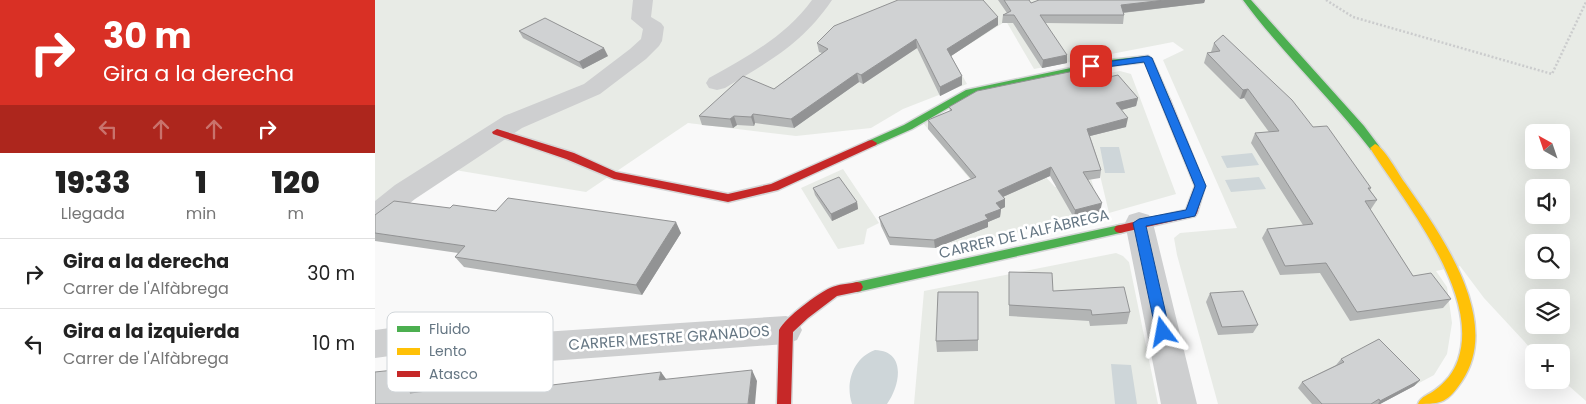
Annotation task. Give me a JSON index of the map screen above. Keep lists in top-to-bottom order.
{
  "streets": {
    "street": ["CARRER DE L'ALFÀBREGA", "CARRER MESTRE GRANADOS"]
  },
  "crossings": [
    ["CARRER DE L'ALFÀBREGA", "CARRER MESTRE GRANADOS"]
  ],
  "legend": ["Fluido", "Lento", "Atasco"],
  "north": "top left",
  "page": {
    "turn": ["30 m", "Gira a la derecha"],
    "map_buttons": "+",
    "eta": [
      "19:33",
      "Llegada",
      "1",
      "min",
      "120",
      "m"
    ],
    "list": [
      {
        "name": "Gira a la derecha",
        "note": "Carrer de l'Alfàbrega",
        "value": "30 m"
      },
      {
        "name": "Gira a la izquierda",
        "note": "Carrer de l'Alfàbrega",
        "value": "10 m"
      }
    ]
  }
}
